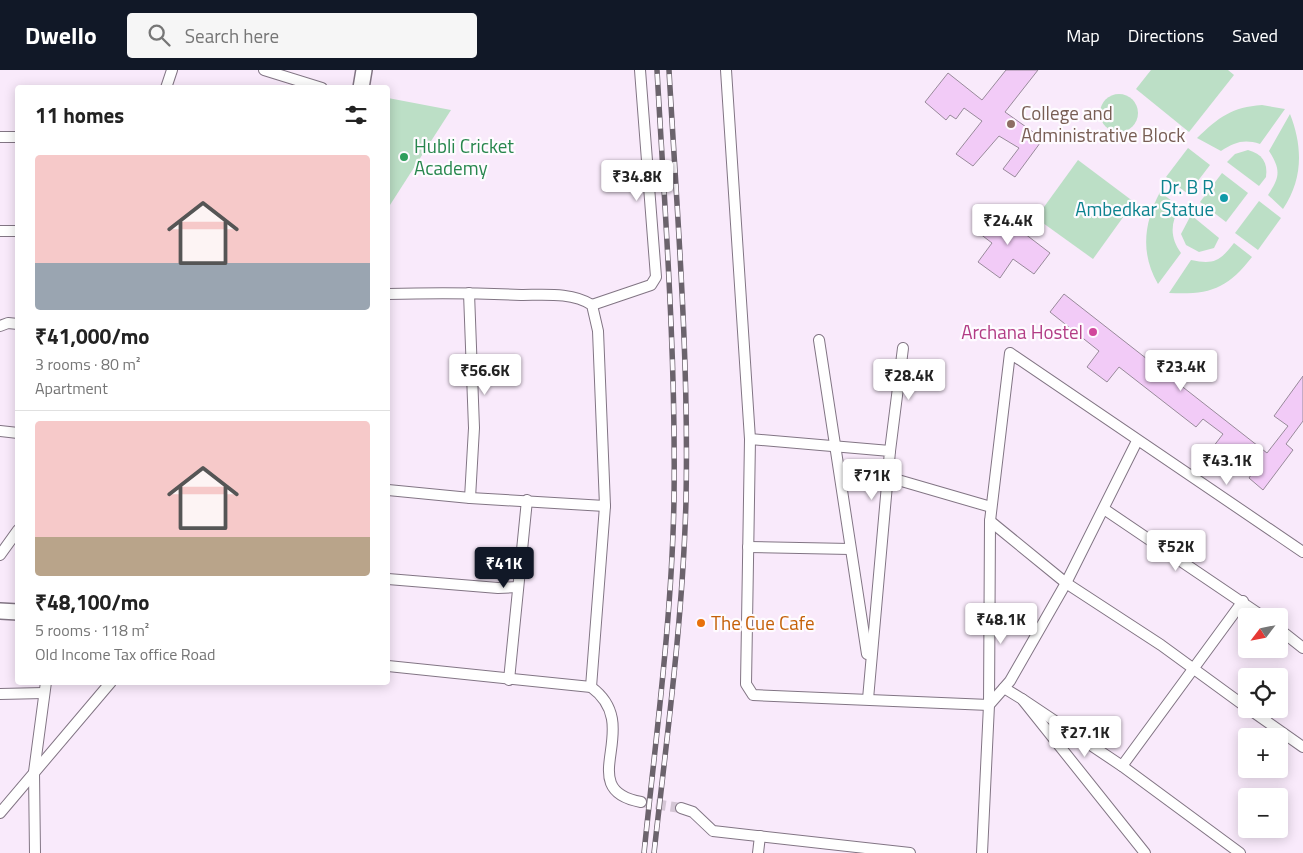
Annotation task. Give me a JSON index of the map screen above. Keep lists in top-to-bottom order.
{
  "places": [
    "College and Administrative Block",
    "Hubli Cricket Academy",
    "Dr. B R Ambedkar Statue",
    "Archana Hostel",
    "The Cue Cafe"
  ],
  "north": "bottom left",
  "page": {
    "header": "Dwello",
    "search": "Search here",
    "nav": ["Map", "Directions", "Saved"],
    "heading": "11 homes",
    "list": [
      {
        "name": "₹41,000/mo",
        "note": "3 rooms · 80 m² · Apartment"
      },
      {
        "name": "₹48,100/mo",
        "note": "5 rooms · 118 m² · Old Income Tax office Road"
      }
    ],
    "price": [
      "₹34.8K",
      "₹24.4K",
      "₹23.4K",
      "₹56.6K",
      "₹28.4K",
      "₹43.1K",
      "₹71K",
      "₹52K",
      "₹41K",
      "₹48.1K",
      "₹27.1K"
    ],
    "map_buttons": ["+", "−"]
  }
}
